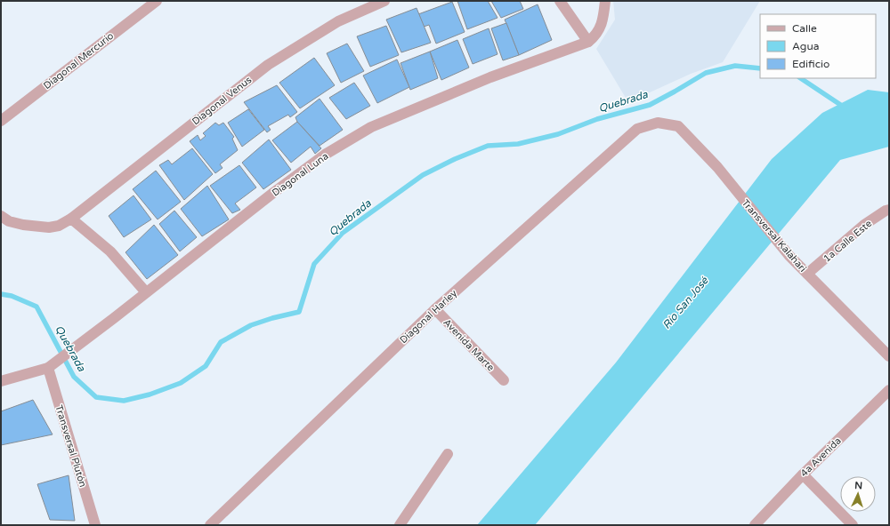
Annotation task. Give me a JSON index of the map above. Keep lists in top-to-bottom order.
{
  "streets": {
    "street": [
      "Diagonal Mercurio",
      "Diagonal Venus",
      "Diagonal Luna",
      "Transversal Kalahari",
      "1a Calle Este",
      "Diagonal Harley",
      "Avenida Marte",
      "Transversal Plutón",
      "4a Avenida"
    ]
  },
  "crossings": [
    ["Diagonal Luna", "Transversal Plutón"],
    ["Transversal Kalahari", "1a Calle Este"],
    ["Transversal Kalahari", "Diagonal Harley"],
    ["Diagonal Harley", "Avenida Marte"]
  ],
  "water": ["Quebrada", "Río San José"],
  "legend": ["Calle", "Agua", "Edificio"],
  "north": "top"
}
